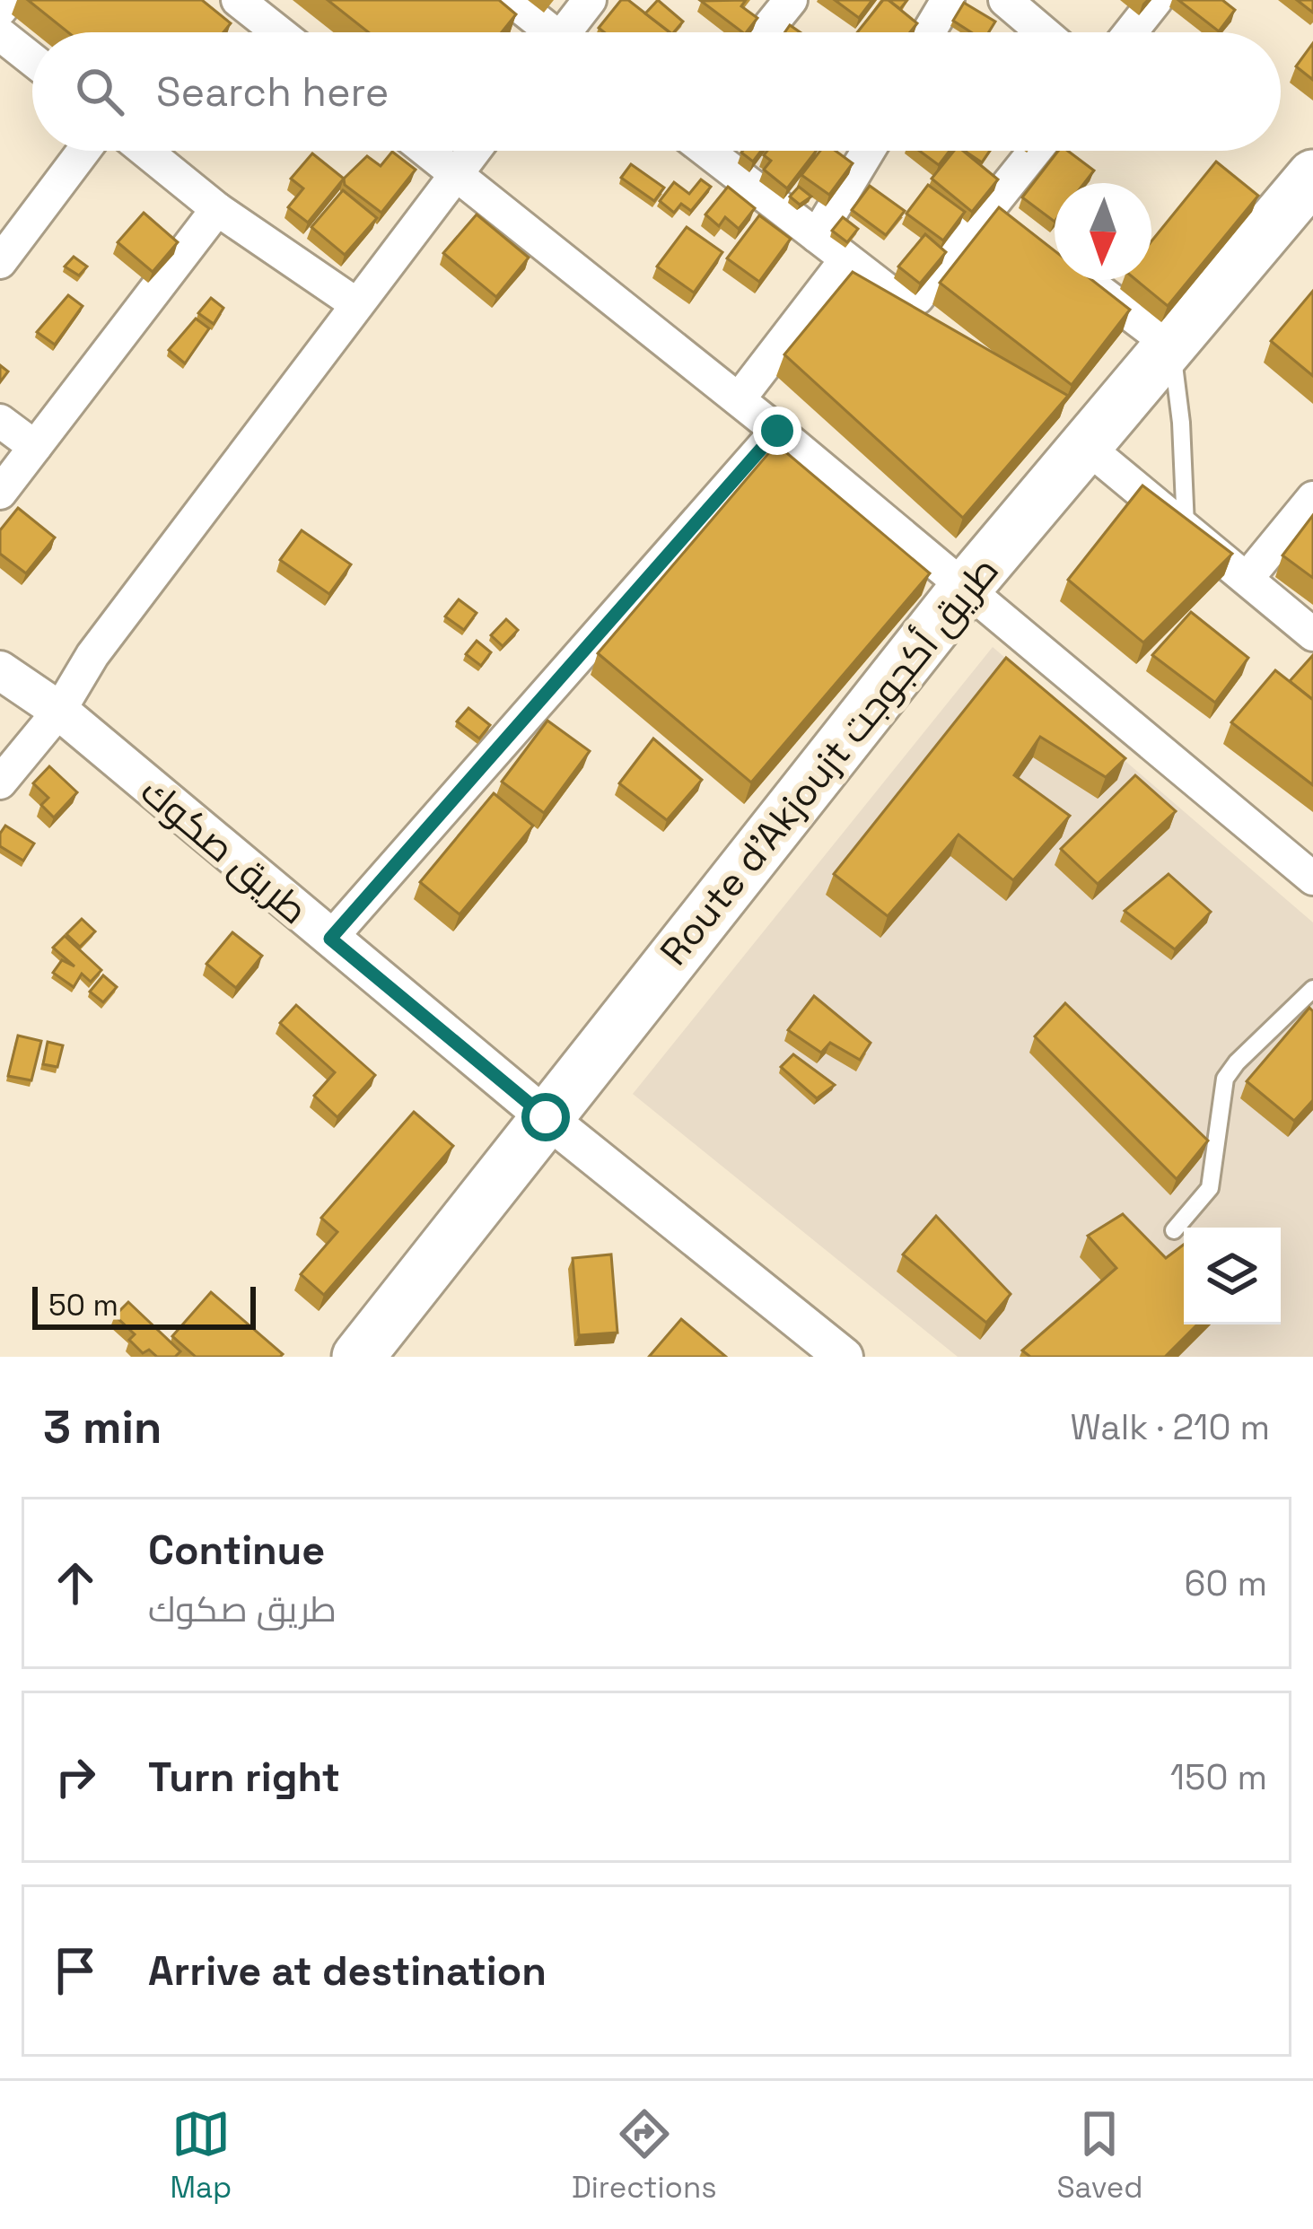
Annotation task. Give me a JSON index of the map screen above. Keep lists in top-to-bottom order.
{
  "streets": {
    "highway": ["Route d'Akjoujt طريق أكجوجت"],
    "street": ["طريق صكوك"]
  },
  "crossings": [
    ["Route d'Akjoujt طريق أكجوجت", "طريق صكوك"]
  ],
  "scale_bar": "50 m",
  "north": "bottom",
  "page": {
    "search": "Search here",
    "scale": "50 m",
    "heading": ["3 min", "Walk · 210 m"],
    "list": [
      ["Continue", "طريق صكوك", "60 m"],
      ["Turn right", "150 m"],
      "Arrive at destination"
    ],
    "nav": ["Map", "Directions", "Saved"]
  }
}
